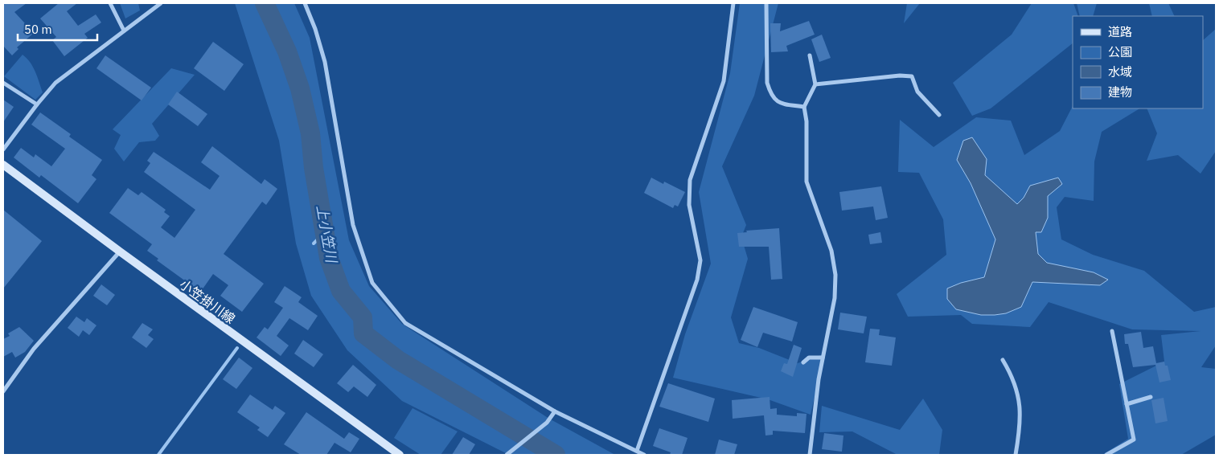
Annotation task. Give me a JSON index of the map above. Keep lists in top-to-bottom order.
{
  "streets": {
    "main road": ["小笠掛川線"]
  },
  "water": ["上小笠川"],
  "legend": [
    "道路",
    "公園",
    "水域",
    "建物"
  ],
  "scale_bar": "50 m"
}
